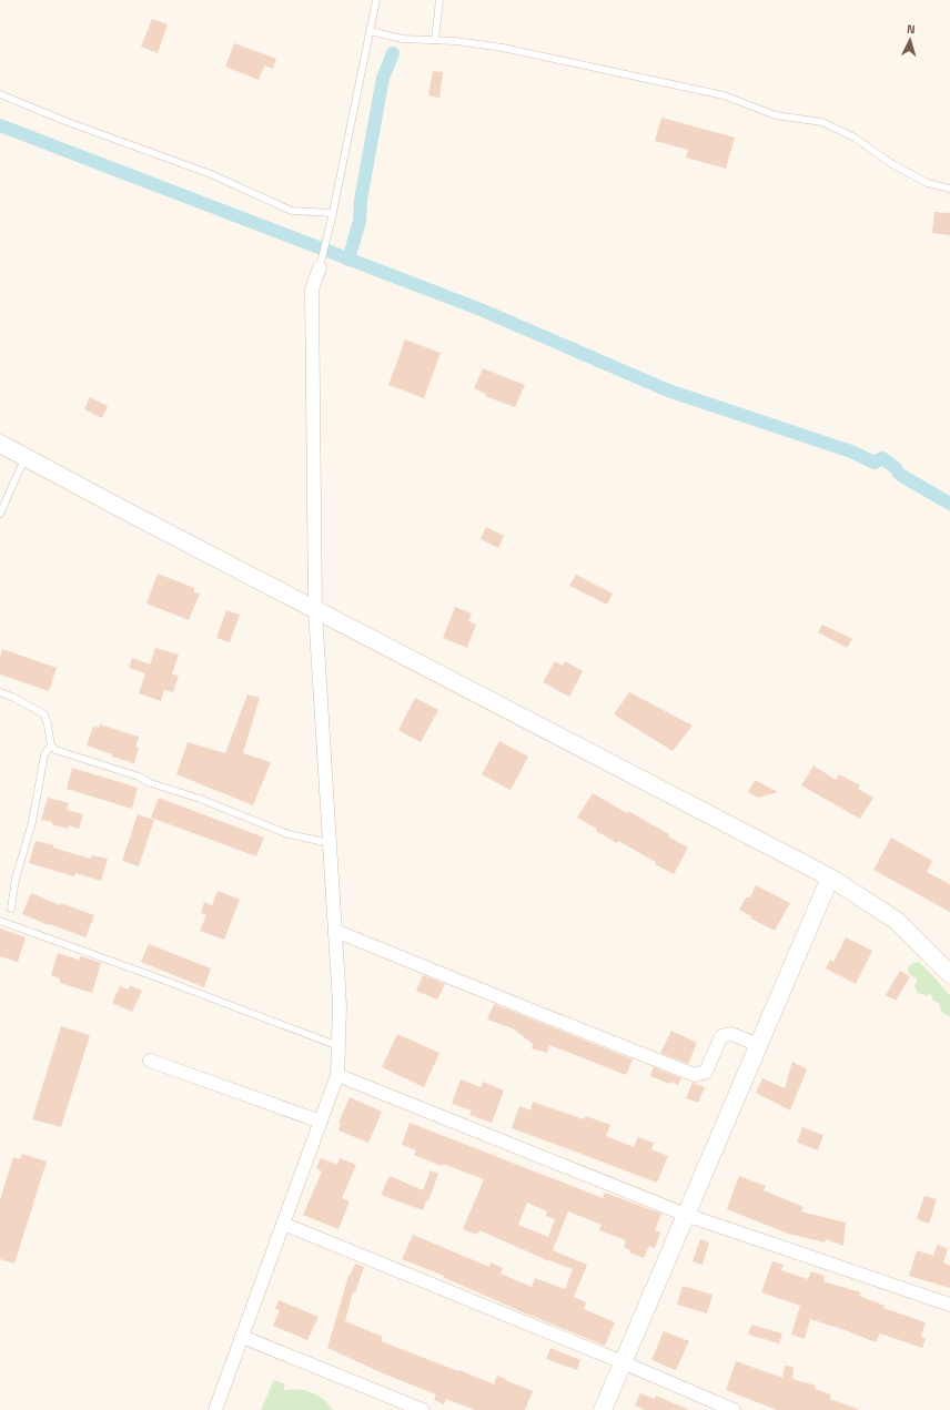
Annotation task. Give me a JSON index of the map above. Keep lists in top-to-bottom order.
{
  "north": "top"
}
